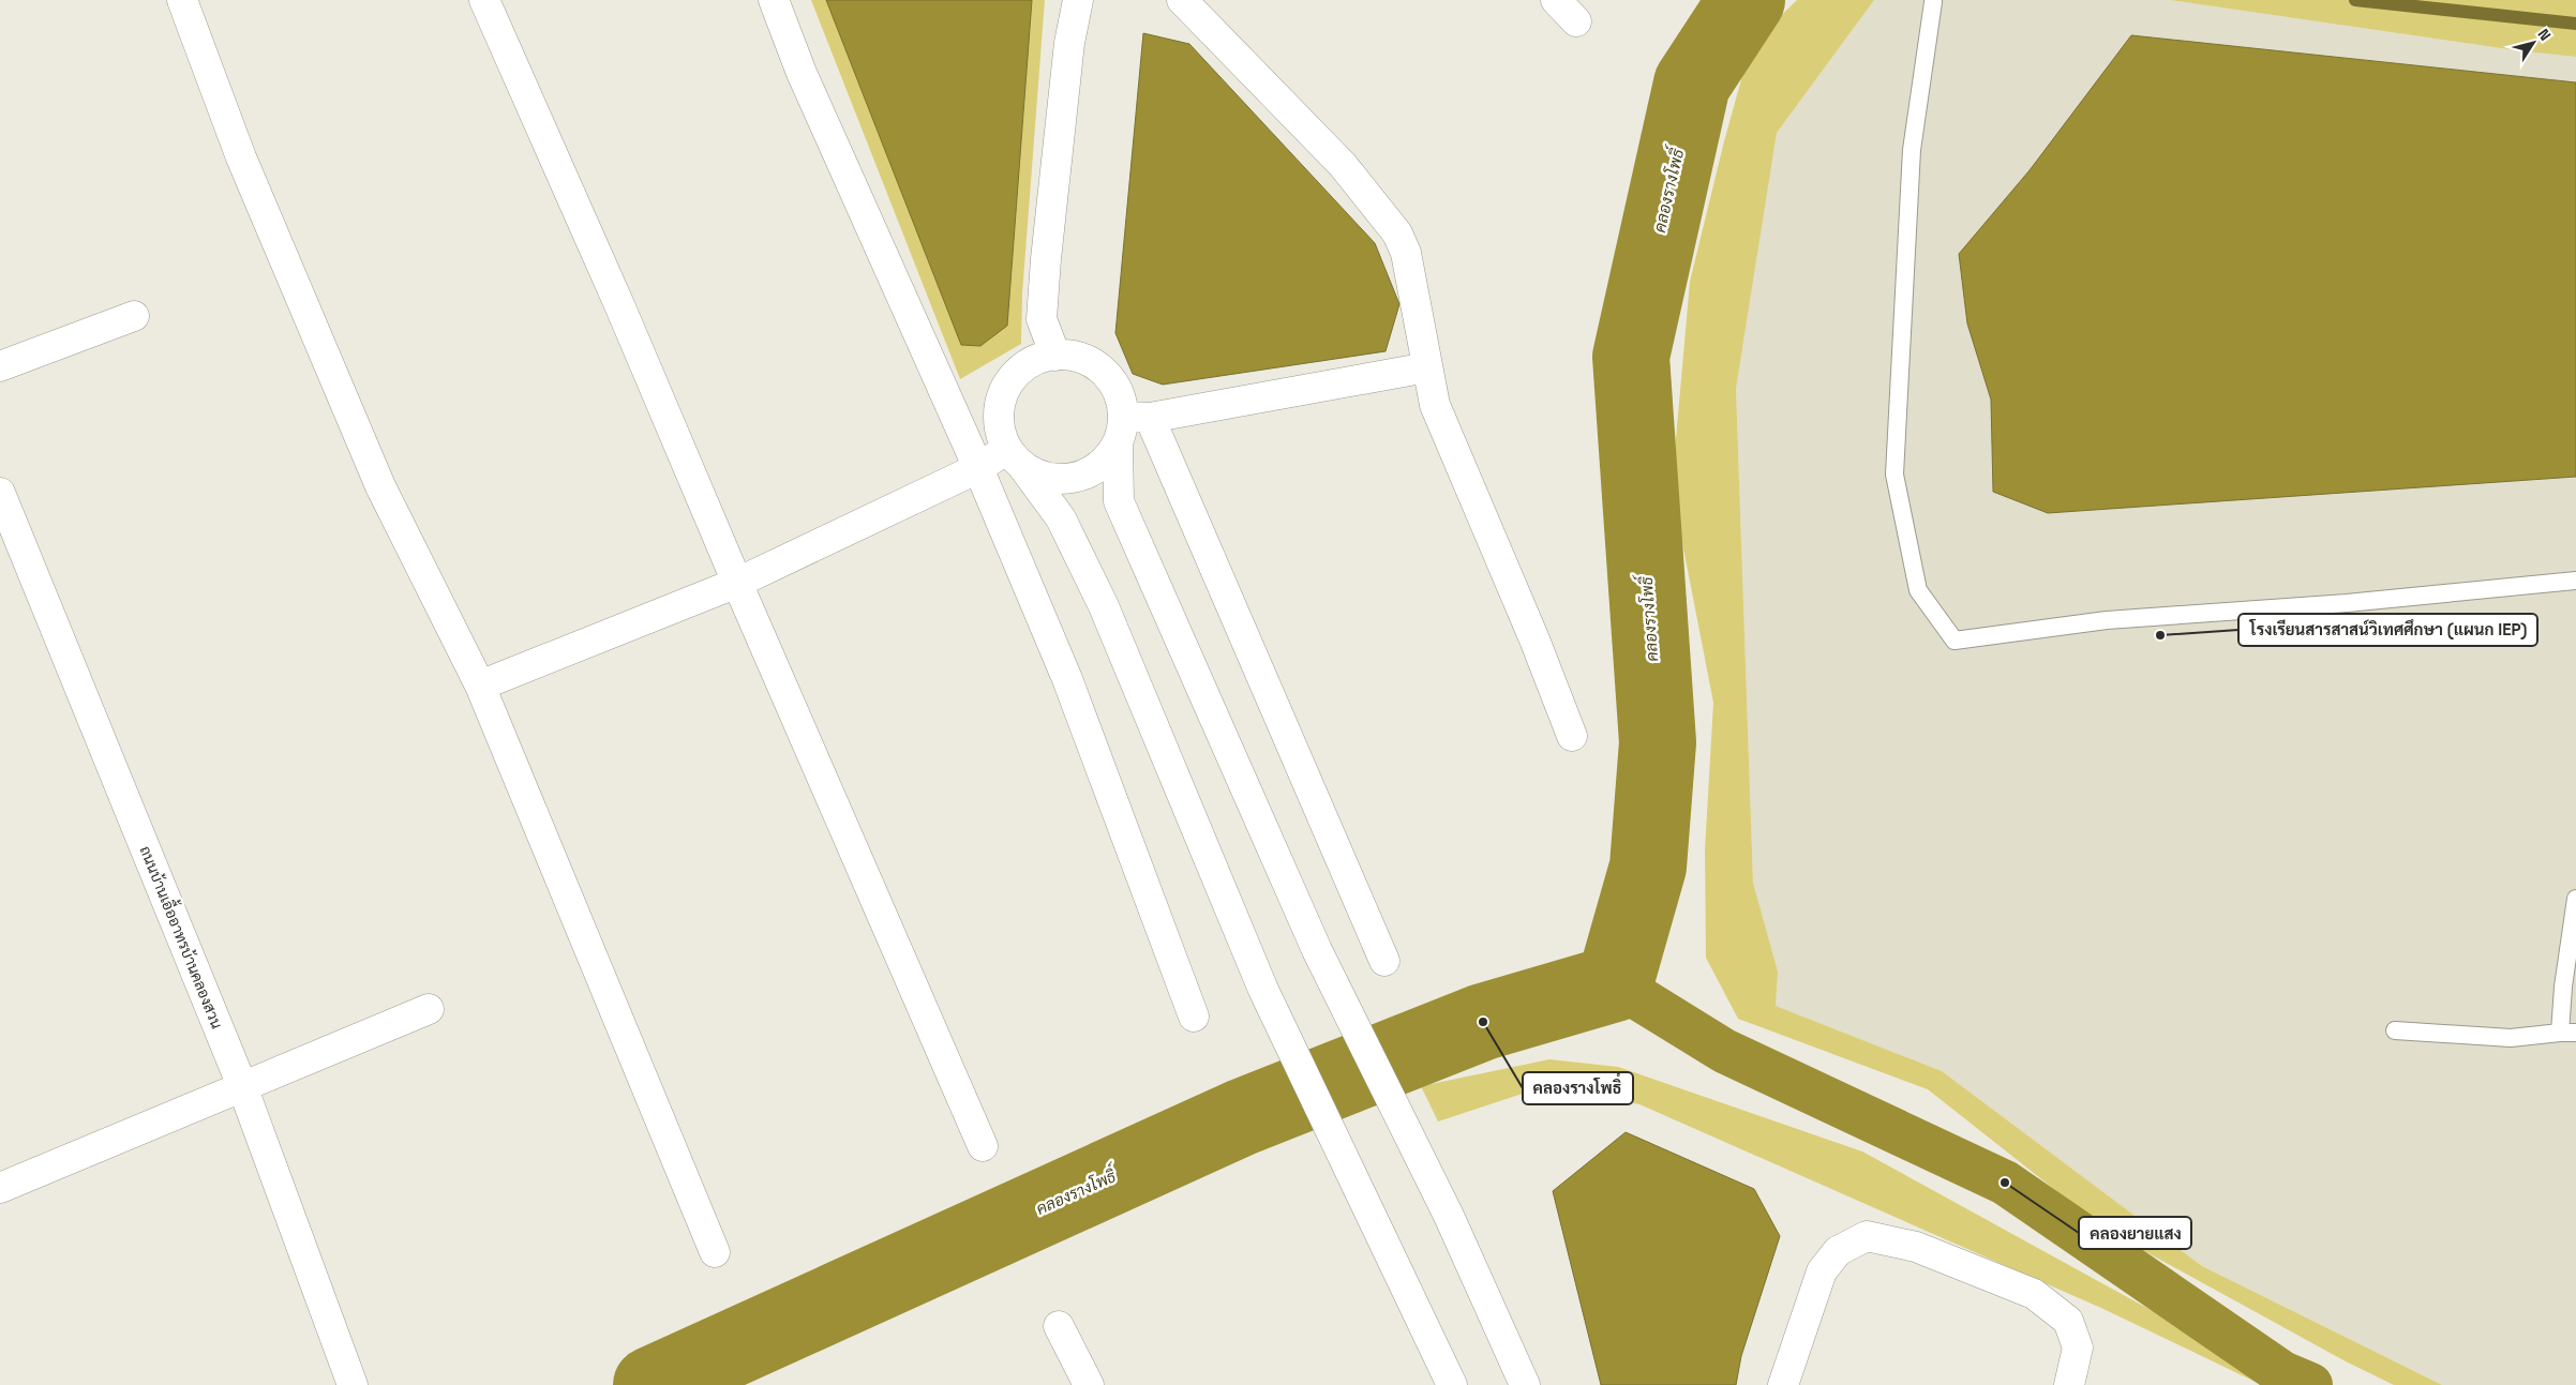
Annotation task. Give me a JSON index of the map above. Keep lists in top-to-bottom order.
{
  "streets": {
    "street": ["ถนนบ้านเอื้ออาทรบ้านคลองสวน"]
  },
  "water": ["คลองรางโพธิ์"],
  "places": ["โรงเรียนสารสาสน์วิเทศศึกษา (แผนก IEP)", "คลองรางโพธิ์", "คลองยายแสง"],
  "north": "top right"
}
